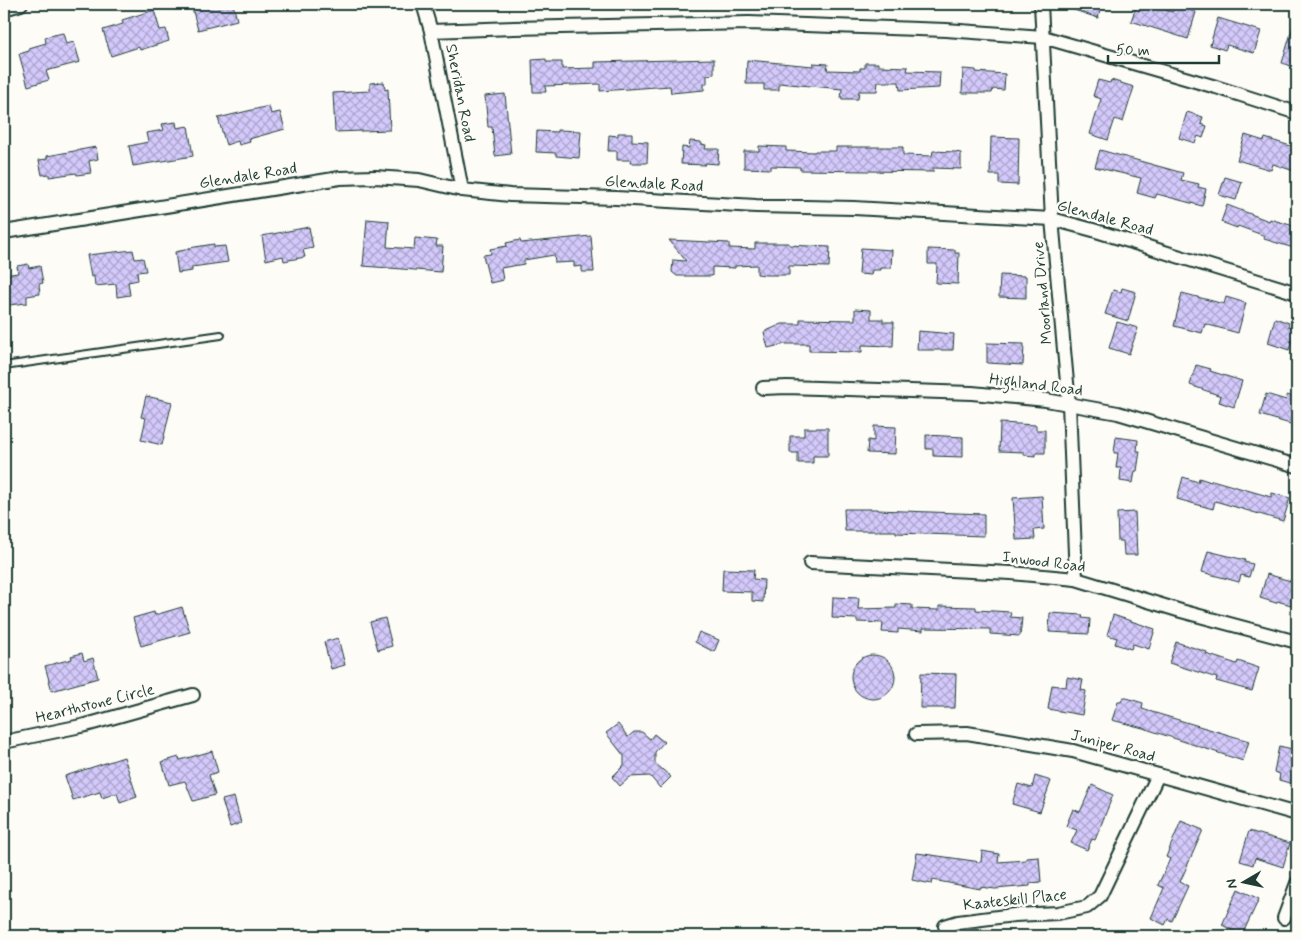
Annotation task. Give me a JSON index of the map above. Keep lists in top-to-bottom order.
{
  "streets": {
    "street": [
      "Sheridan Road",
      "Glendale Road",
      "Moorland Drive",
      "Highland Road",
      "Inwood Road",
      "Hearthstone Circle",
      "Juniper Road",
      "Kaateskill Place"
    ]
  },
  "crossings": [
    ["Sheridan Road", "Glendale Road"],
    ["Glendale Road", "Moorland Drive"],
    ["Moorland Drive", "Highland Road"],
    ["Moorland Drive", "Inwood Road"],
    ["Juniper Road", "Kaateskill Place"]
  ],
  "scale_bar": "50 m",
  "north": "left"
}
